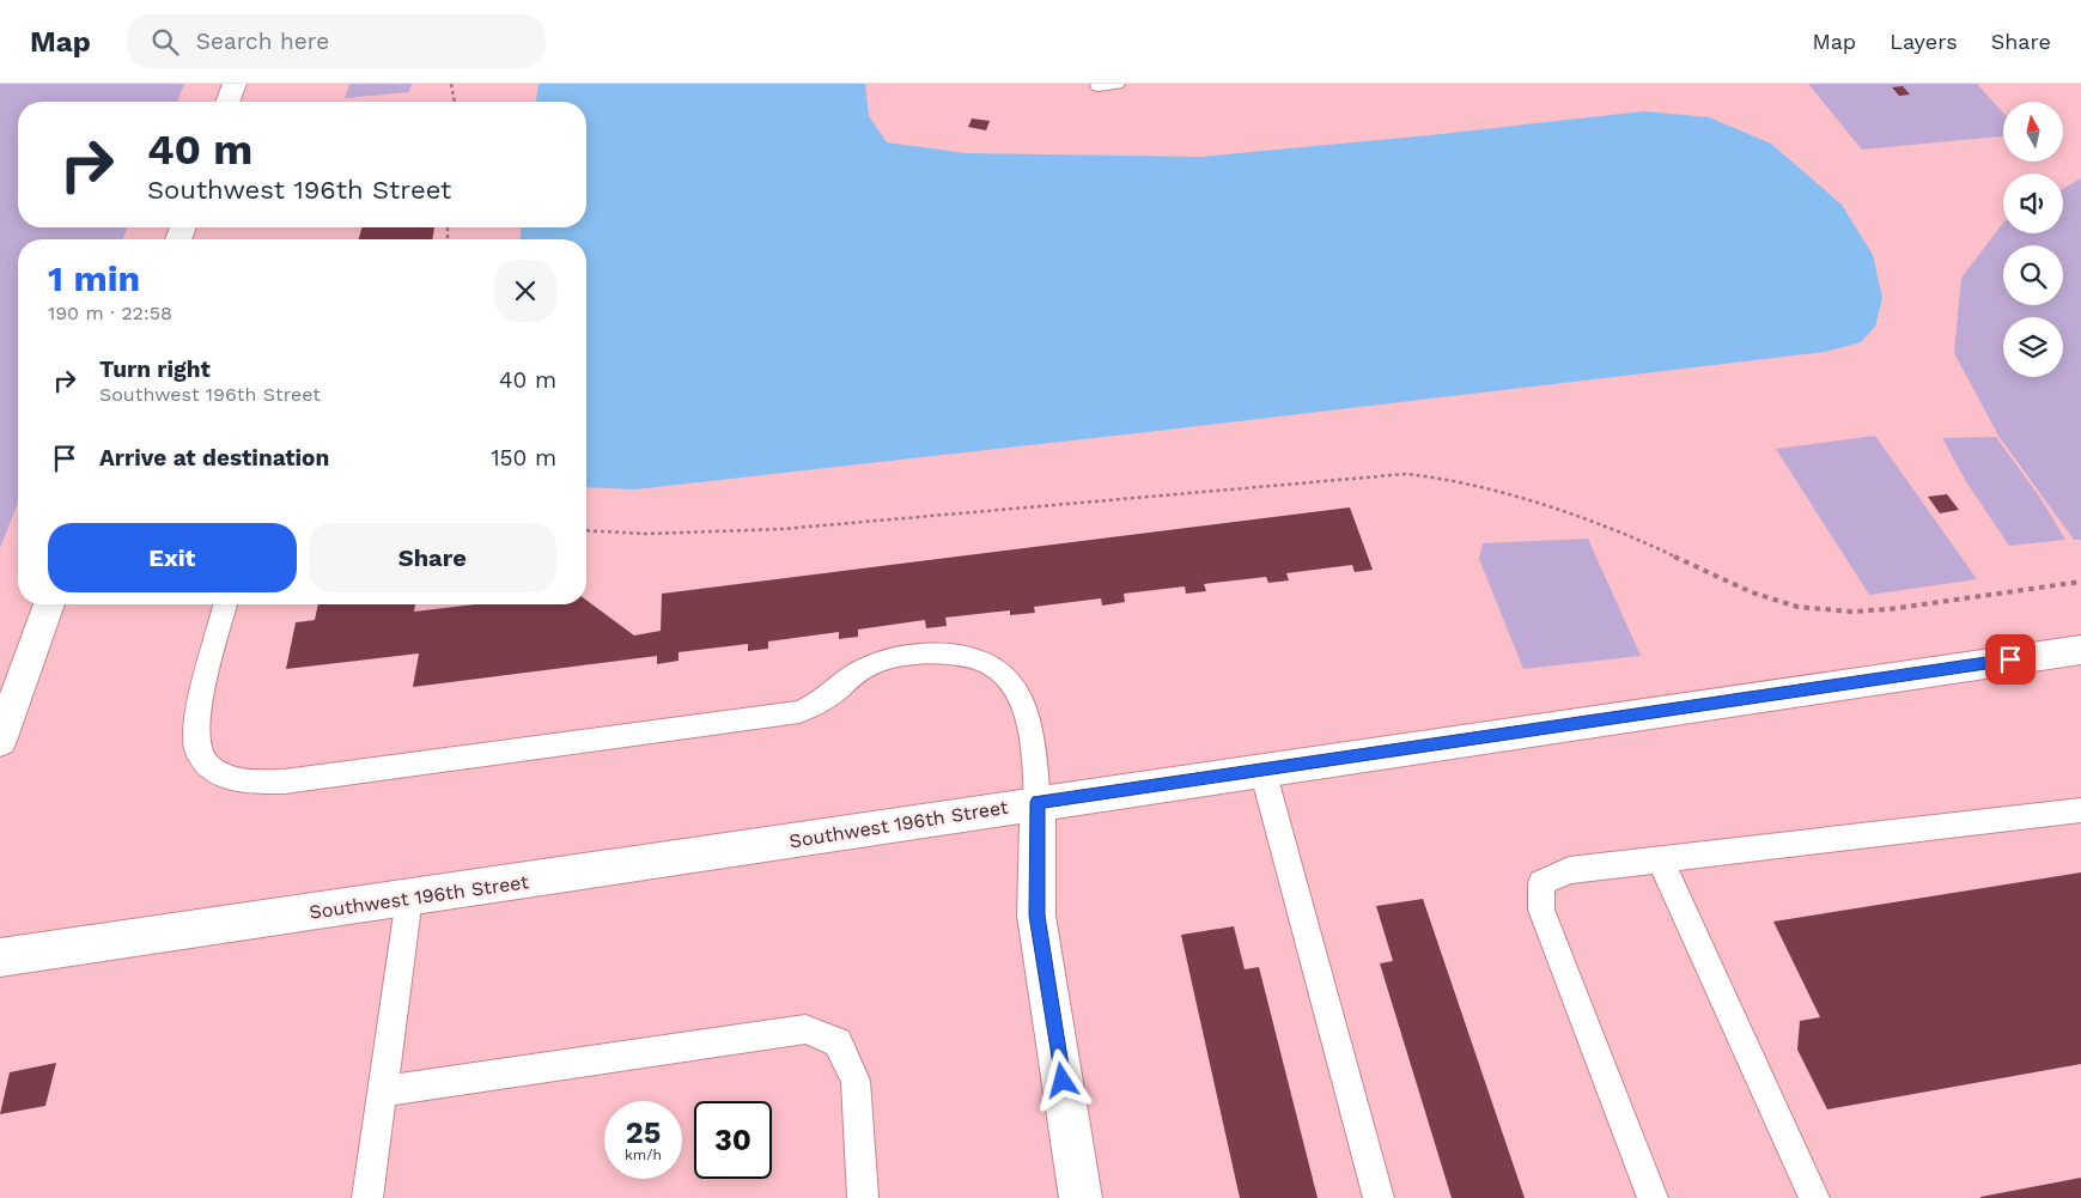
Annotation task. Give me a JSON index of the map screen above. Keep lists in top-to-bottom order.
{
  "streets": {
    "street": ["Southwest 196th Street"]
  },
  "north": "top",
  "page": {
    "header": "Map",
    "search": "Search here",
    "nav": ["Map", "Layers", "Share"],
    "turn": ["40 m", "Southwest 196th Street"],
    "heading": ["1 min", "190 m · 22:58"],
    "list": [
      {
        "name": "Turn right",
        "note": "Southwest 196th Street",
        "value": "40 m"
      },
      {
        "name": "Arrive at destination",
        "value": "150 m"
      }
    ],
    "buttons": ["Exit", "Share"],
    "speed": "25 km/h",
    "limit": "30"
  }
}
